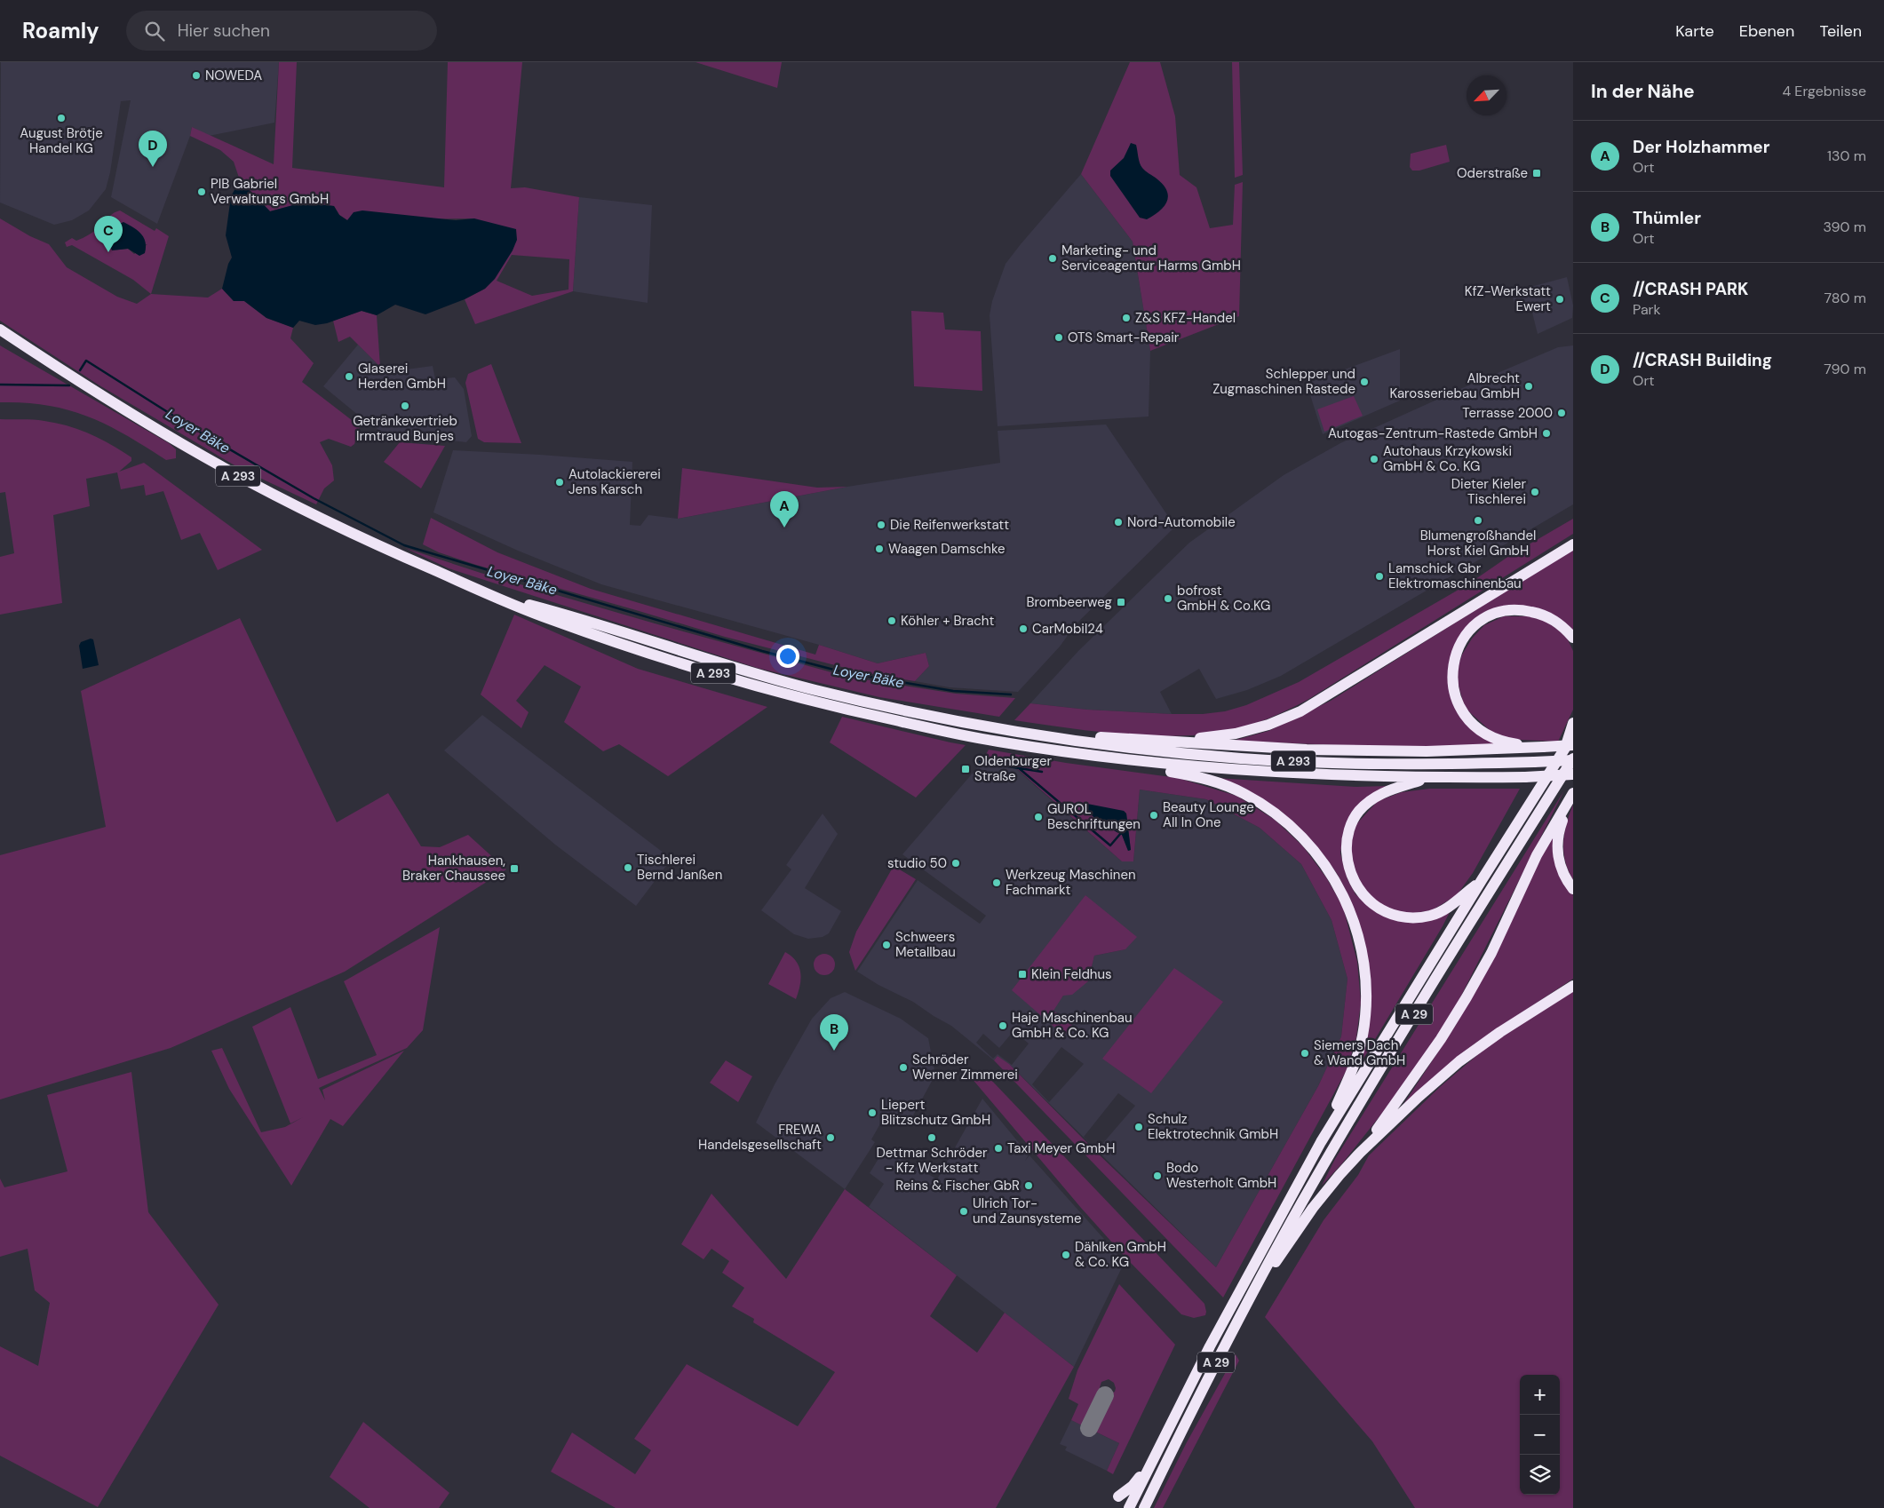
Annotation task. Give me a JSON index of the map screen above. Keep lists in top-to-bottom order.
{
  "streets": {
    "highway": ["A 293", "A 29"]
  },
  "crossings": [
    ["A 293", "A 29"]
  ],
  "water": ["Loyer Bäke"],
  "places": {
    "other": [
      "NOWEDA",
      "August Brötje Handel KG",
      "PIB Gabriel Verwaltungs GmbH",
      "Marketing- und Serviceagentur Harms GmbH",
      "KfZ-Werkstatt Ewert",
      "Z&S KFZ-Handel",
      "OTS Smart-Repair",
      "Glaserei Herden GmbH",
      "Schlepper und Zugmaschinen Rastede",
      "Albrecht Karosseriebau GmbH",
      "Getränkevertrieb Irmtraud Bunjes",
      "Terrasse 2000",
      "Autogas-Zentrum-Rastede GmbH",
      "Autohaus Krzykowski GmbH & Co. KG",
      "Autolackiererei Jens Karsch",
      "Dieter Kieler Tischlerei",
      "Blumengroßhandel Horst Kiel GmbH",
      "Nord-Automobile",
      "Die Reifenwerkstatt",
      "Waagen Damschke",
      "Lamschick Gbr Elektromaschinenbau",
      "bofrost GmbH & Co.KG",
      "Köhler + Bracht",
      "CarMobil24",
      "Beauty Lounge All In One",
      "GUROL Beschriftungen",
      "studio 50",
      "Tischlerei Bernd Janßen",
      "Werkzeug Maschinen Fachmarkt",
      "Schweers Metallbau",
      "Haje Maschinenbau GmbH & Co. KG",
      "Siemers Dach & Wand GmbH",
      "Schröder Werner Zimmerei",
      "Liepert Blitzschutz GmbH",
      "Schulz Elektrotechnik GmbH",
      "FREWA Handelsgesellschaft",
      "Dettmar Schröder - Kfz Werkstatt",
      "Taxi Meyer GmbH",
      "Bodo Westerholt GmbH",
      "Reins & Fischer GbR",
      "Ulrich Tor- und Zaunsysteme",
      "Dählken GmbH & Co. KG"
    ],
    "transit": [
      "Oderstraße",
      "Brombeerweg",
      "Oldenburger Straße",
      "Hankhausen, Braker Chaussee",
      "Klein Feldhus"
    ]
  },
  "north": "bottom left",
  "page": {
    "header": "Roamly",
    "search": "Hier suchen",
    "nav": ["Karte", "Ebenen", "Teilen"],
    "heading": ["In der Nähe", "4 Ergebnisse"],
    "list": [
      {
        "mark": "A",
        "name": "Der Holzhammer",
        "note": "Ort",
        "value": "130 m"
      },
      {
        "mark": "B",
        "name": "Thümler",
        "note": "Ort",
        "value": "390 m"
      },
      {
        "mark": "C",
        "name": "//CRASH PARK",
        "note": "Park",
        "value": "780 m"
      },
      {
        "mark": "D",
        "name": "//CRASH Building",
        "note": "Ort",
        "value": "790 m"
      }
    ],
    "pins": [
      "D",
      "C",
      "A",
      "B"
    ],
    "map_buttons": ["+", "−"]
  }
}
